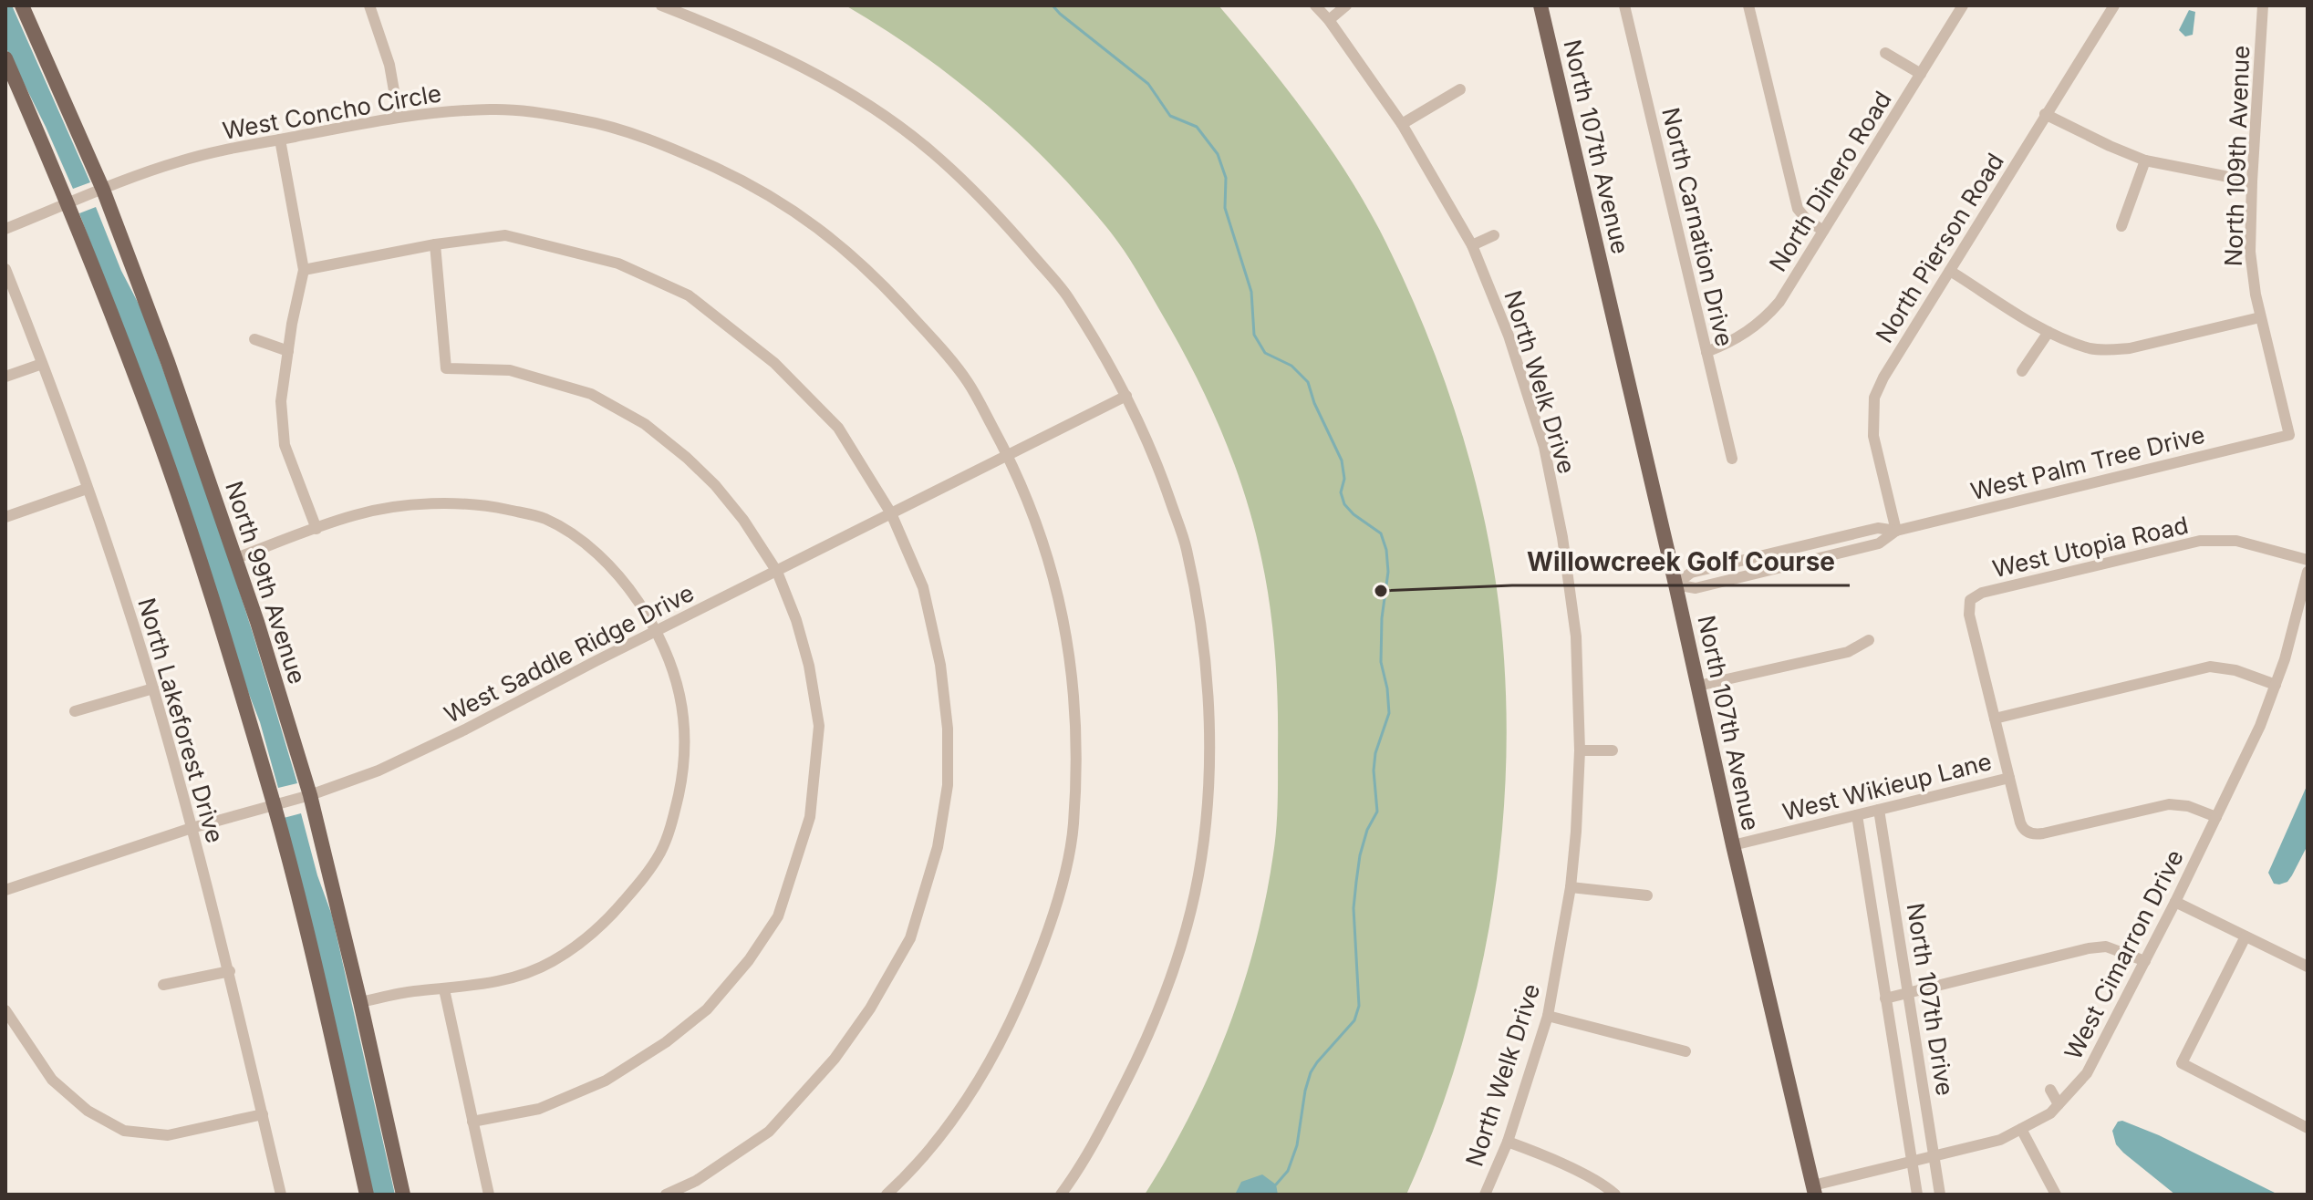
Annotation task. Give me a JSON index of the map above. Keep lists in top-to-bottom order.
{
  "streets": {
    "main road": ["North 107th Avenue", "North 99th Avenue"],
    "street": [
      "West Concho Circle",
      "North 109th Avenue",
      "North Dinero Road",
      "North Carnation Drive",
      "North Pierson Road",
      "North Welk Drive",
      "West Palm Tree Drive",
      "West Utopia Road",
      "West Saddle Ridge Drive",
      "North Lakeforest Drive",
      "West Wikieup Lane",
      "West Cimarron Drive",
      "North 107th Drive"
    ]
  },
  "crossings": [
    ["West Concho Circle", "North 99th Avenue"],
    ["West Concho Circle", "West Saddle Ridge Drive"],
    ["North 107th Avenue", "West Palm Tree Drive"],
    ["North 107th Avenue", "West Wikieup Lane"],
    ["North 107th Avenue", "West Cimarron Drive"],
    ["North 109th Avenue", "West Palm Tree Drive"],
    ["North Dinero Road", "North Carnation Drive"],
    ["North Pierson Road", "West Palm Tree Drive"],
    ["West Utopia Road", "West Wikieup Lane"],
    ["North 99th Avenue", "West Saddle Ridge Drive"],
    ["West Saddle Ridge Drive", "North Lakeforest Drive"],
    ["West Wikieup Lane", "West Cimarron Drive"],
    ["West Wikieup Lane", "North 107th Drive"],
    ["West Cimarron Drive", "North 107th Drive"]
  ],
  "places": ["Willowcreek Golf Course"]
}
